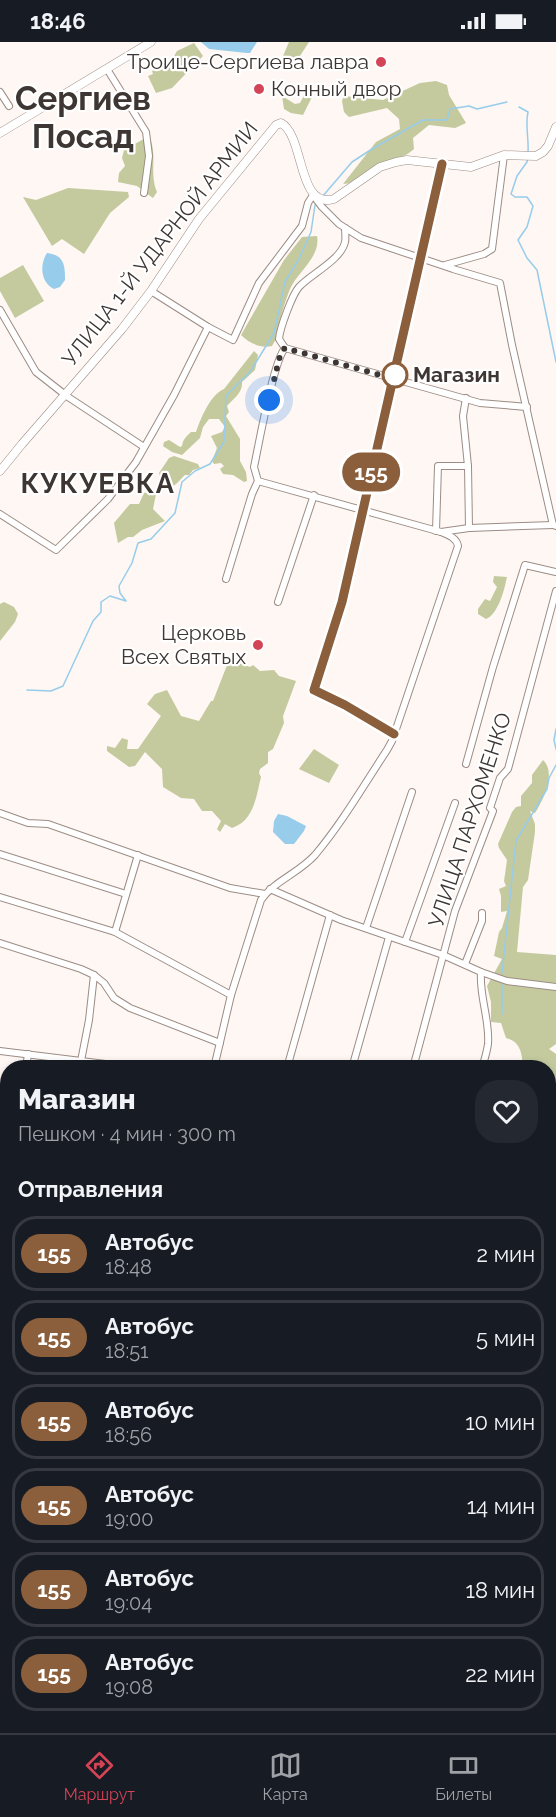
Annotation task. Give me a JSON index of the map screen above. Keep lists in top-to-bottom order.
{
  "streets": {
    "main road": ["УЛИЦА 1-Й УДАРНОЙ АРМИИ"],
    "street": ["УЛИЦА ПАРХОМЕНКО"]
  },
  "districts": ["Сергиев Посад", "КУКУЕВКА"],
  "places": [
    "Троице-Сергиева лавра",
    "Конный двор",
    "Магазин",
    "Церковь Всех Святых"
  ],
  "lines": ["bus line 155"],
  "page": {
    "status": "18:46",
    "on_map": "155",
    "heading": [
      ["Магазин", "Пешком · 4 мин · 300 m"],
      "Отправления"
    ],
    "list": [
      {
        "mark": "155",
        "name": "Автобус",
        "note": "18:48",
        "value": "2 мин"
      },
      {
        "mark": "155",
        "name": "Автобус",
        "note": "18:51",
        "value": "5 мин"
      },
      {
        "mark": "155",
        "name": "Автобус",
        "note": "18:56",
        "value": "10 мин"
      },
      {
        "mark": "155",
        "name": "Автобус",
        "note": "19:00",
        "value": "14 мин"
      },
      {
        "mark": "155",
        "name": "Автобус",
        "note": "19:04",
        "value": "18 мин"
      },
      {
        "mark": "155",
        "name": "Автобус",
        "note": "19:08",
        "value": "22 мин"
      }
    ],
    "tabs": ["Маршрут", "Карта", "Билеты"]
  }
}
